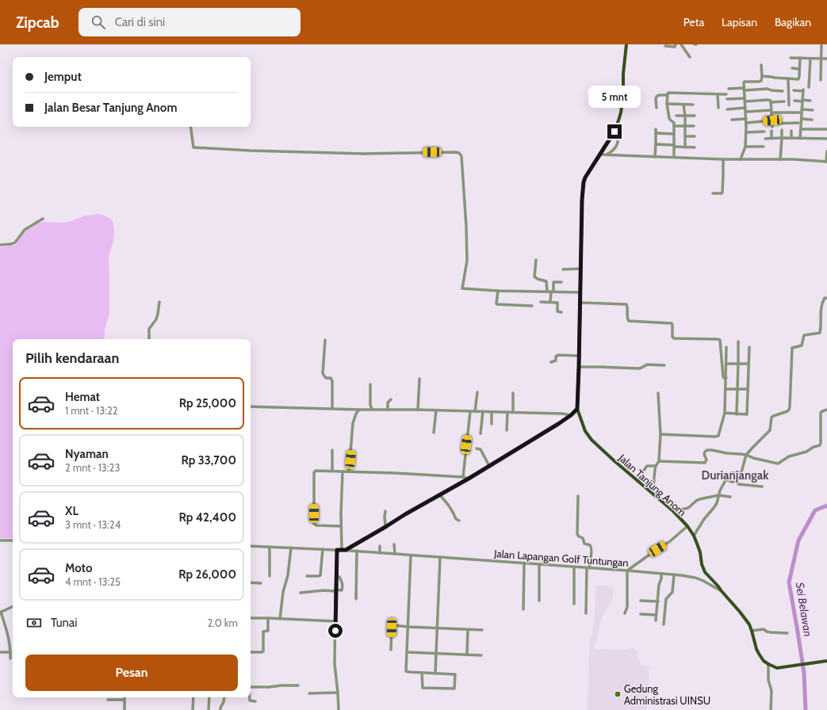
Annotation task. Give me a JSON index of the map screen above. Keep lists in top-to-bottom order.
{
  "streets": {
    "main road": ["Jalan Tanjung Anom", "Jalan Lapangan Golf Tuntungan"]
  },
  "crossings": [
    ["Jalan Tanjung Anom", "Jalan Lapangan Golf Tuntungan"]
  ],
  "districts": ["Durianjangak"],
  "water": ["Sei Belawan"],
  "places": ["Gedung Administrasi UINSU"],
  "page": {
    "header": "Zipcab",
    "search": "Cari di sini",
    "nav": ["Peta", "Lapisan", "Bagikan"],
    "banner": ["Jemput", "Jalan Besar Tanjung Anom"],
    "bubble": "5 mnt",
    "heading": "Pilih kendaraan",
    "list": [
      {
        "name": "Hemat",
        "note": "1 mnt · 13:22",
        "value": "Rp 25,000"
      },
      {
        "name": "Nyaman",
        "note": "2 mnt · 13:23",
        "value": "Rp 33,700"
      },
      {
        "name": "XL",
        "note": "3 mnt · 13:24",
        "value": "Rp 42,400"
      },
      {
        "name": "Moto",
        "note": "4 mnt · 13:25",
        "value": "Rp 26,000"
      }
    ],
    "pay": ["Tunai", "2.0 km"],
    "buttons": "Pesan"
  }
}
